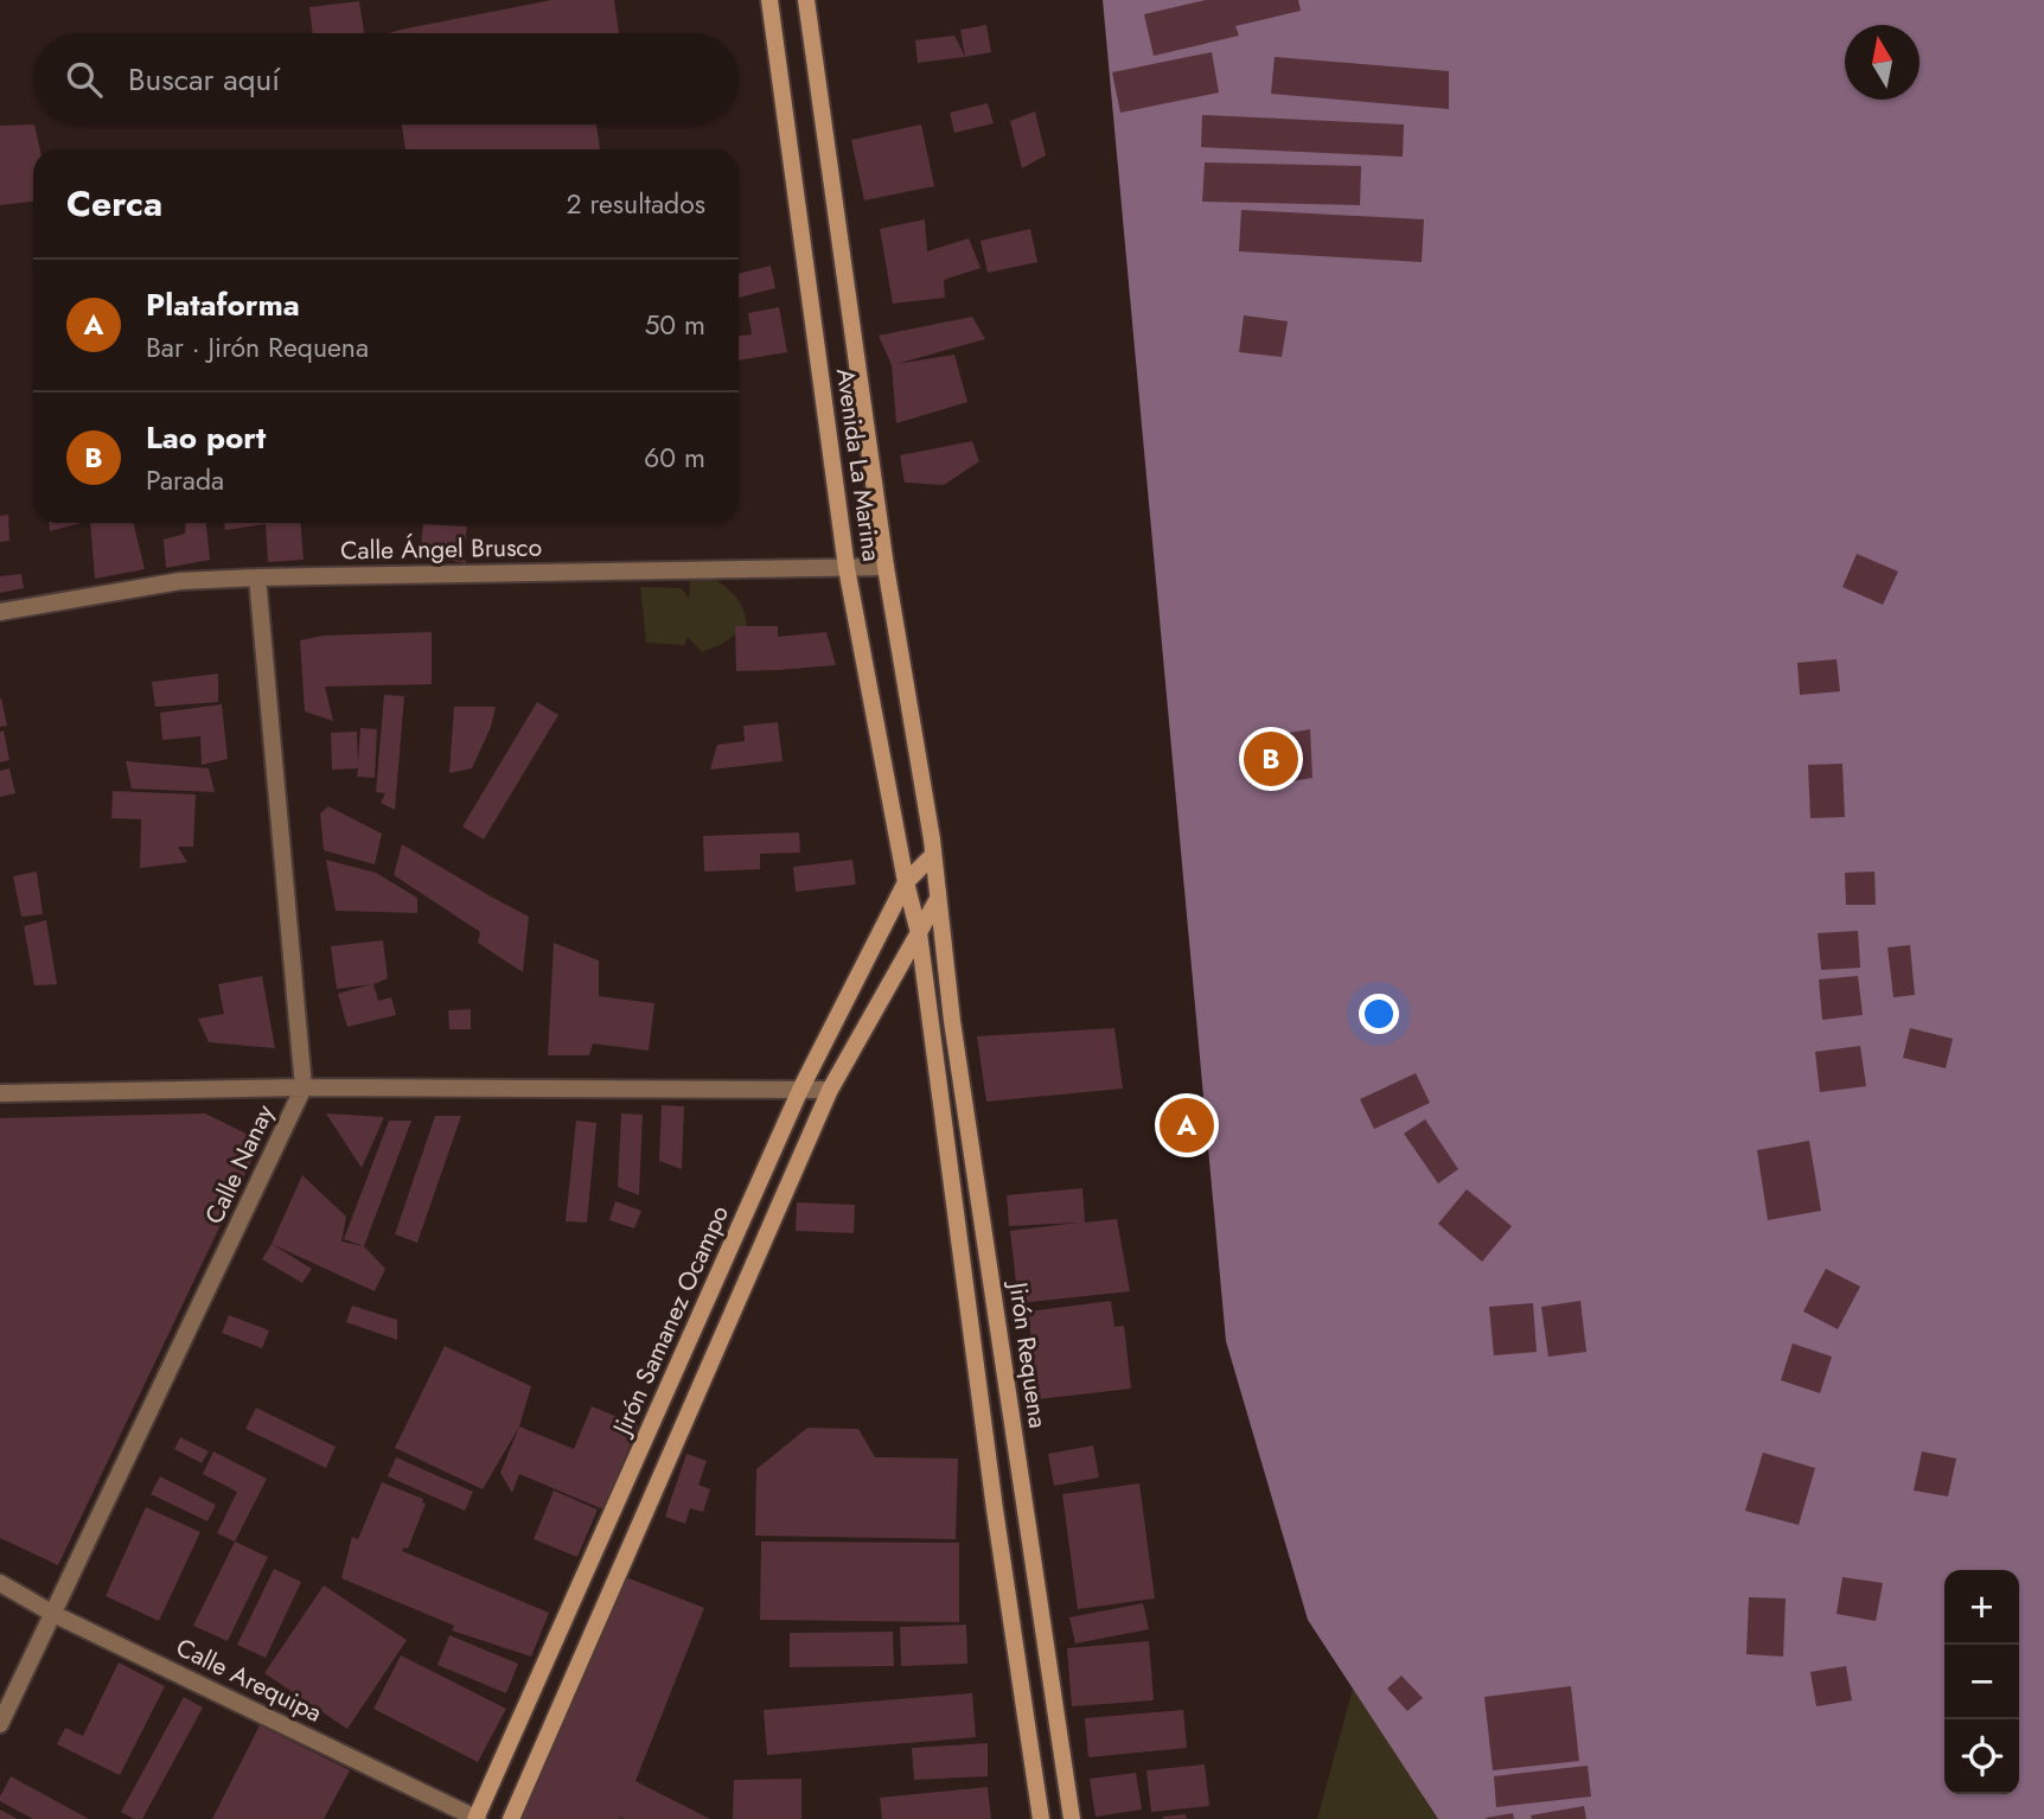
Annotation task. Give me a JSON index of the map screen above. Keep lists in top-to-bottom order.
{
  "streets": {
    "main road": ["Avenida La Marina", "Jirón Samanez Ocampo", "Jirón Requena"],
    "street": ["Calle Ángel Brusco", "Calle Nanay", "Calle Arequipa"]
  },
  "crossings": [
    ["Avenida La Marina", "Calle Ángel Brusco"],
    ["Avenida La Marina", "Jirón Samanez Ocampo"],
    ["Avenida La Marina", "Jirón Requena"],
    ["Calle Ángel Brusco", "Calle Nanay"],
    ["Calle Nanay", "Calle Arequipa"],
    ["Jirón Samanez Ocampo", "Calle Arequipa"]
  ],
  "north": "top",
  "page": {
    "search": "Buscar aquí",
    "heading": ["Cerca", "2 resultados"],
    "list": [
      {
        "mark": "A",
        "name": "Plataforma",
        "note": "Bar · Jirón Requena",
        "value": "50 m"
      },
      {
        "mark": "B",
        "name": "Lao port",
        "note": "Parada",
        "value": "60 m"
      }
    ],
    "pins": ["B", "A"],
    "map_buttons": ["+", "−"]
  }
}
